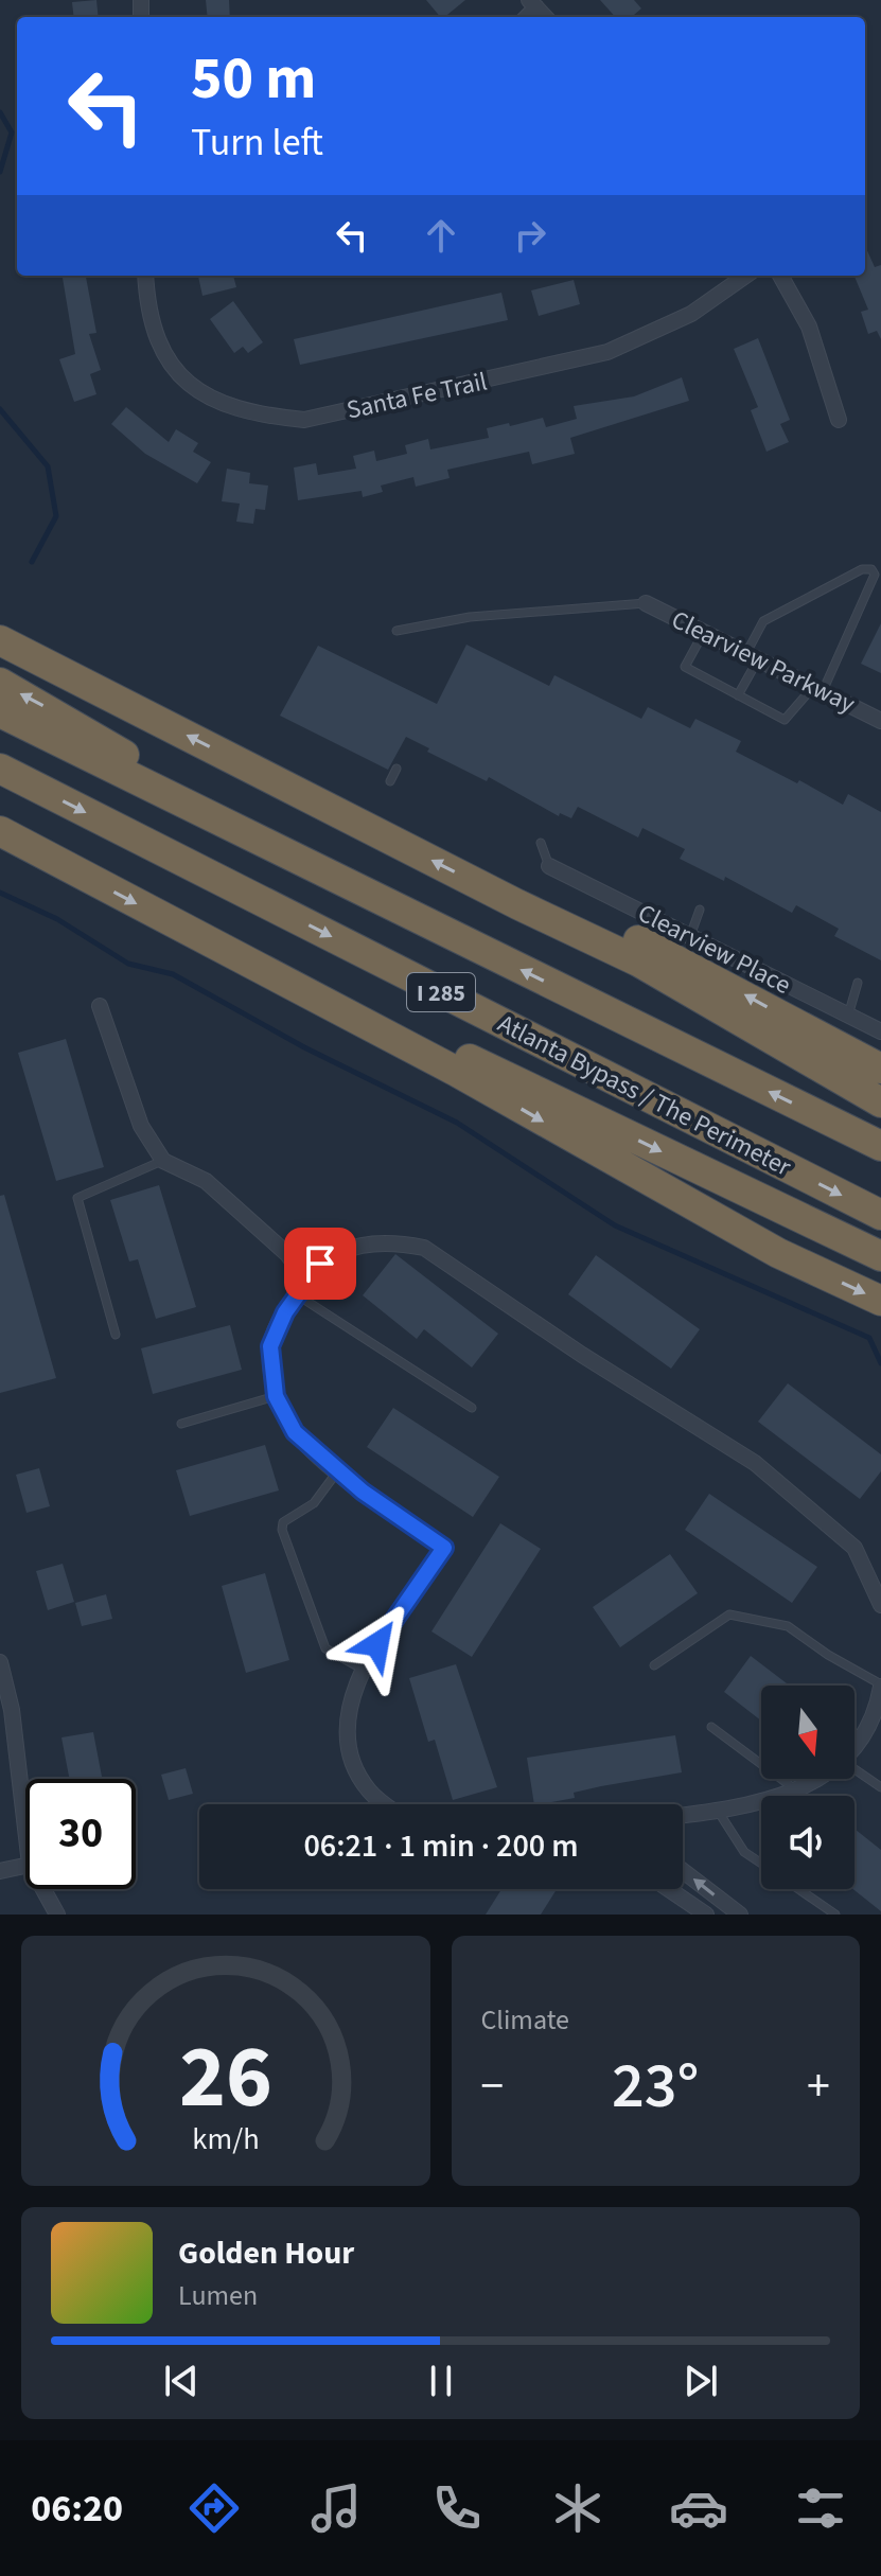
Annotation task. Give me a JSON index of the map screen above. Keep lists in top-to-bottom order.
{
  "streets": {
    "highway": ["I 285", "Atlanta Bypass / The Perimeter"],
    "street": ["Santa Fe Trail", "Clearview Parkway", "Clearview Place"]
  },
  "north": "bottom",
  "page": {
    "turn": ["50 m", "Turn left"],
    "limit": "30",
    "trip": "06:21 · 1 min · 200 m",
    "tile": "Climate",
    "heat": ["−", "23°", "+"],
    "song": ["Golden Hour", "Lumen"],
    "tabs": "06:20",
    "gauge": ["26", "km/h"]
  }
}
